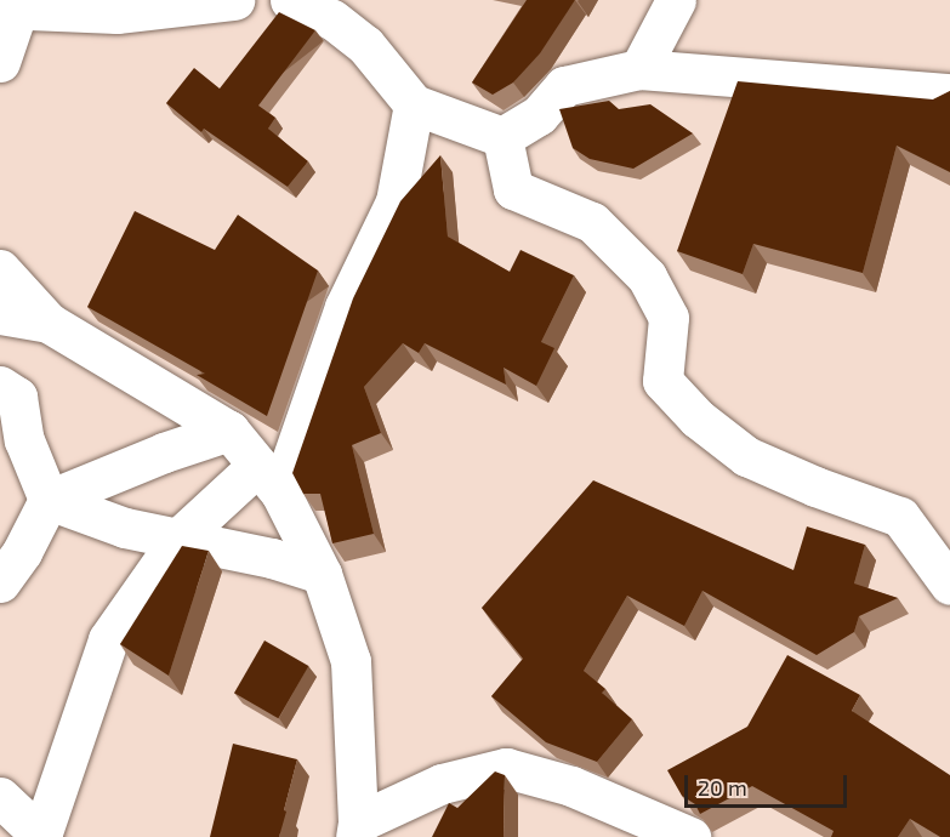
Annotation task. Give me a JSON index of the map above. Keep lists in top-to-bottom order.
{
  "scale_bar": "20 m"
}
